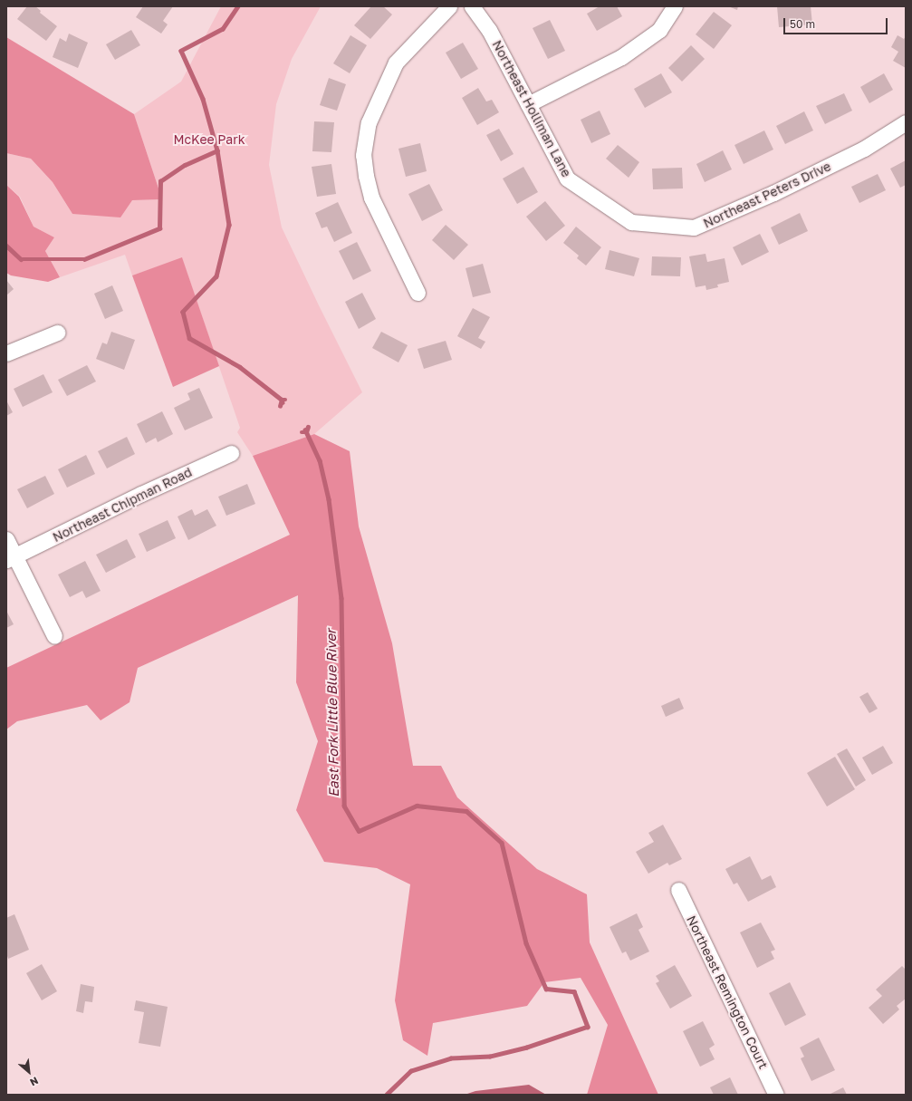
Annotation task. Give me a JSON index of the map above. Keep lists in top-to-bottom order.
{
  "streets": {
    "street": [
      "Northeast Holliman Lane",
      "Northeast Peters Drive",
      "Northeast Chipman Road",
      "Northeast Remington Court"
    ]
  },
  "crossings": [
    ["Northeast Holliman Lane", "Northeast Peters Drive"]
  ],
  "water": ["East Fork Little Blue River"],
  "parks": ["McKee Park"],
  "scale_bar": "50 m",
  "north": "bottom right"
}
